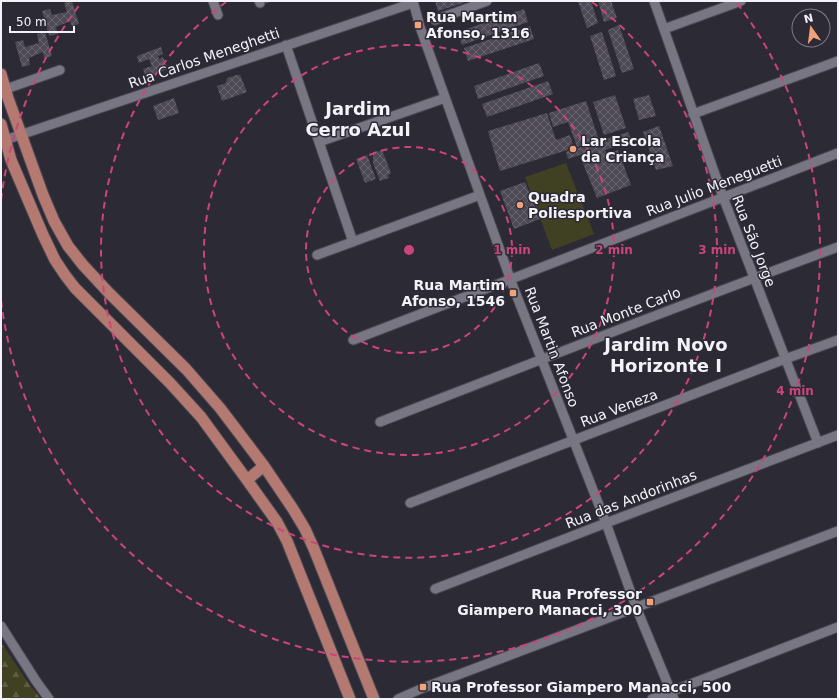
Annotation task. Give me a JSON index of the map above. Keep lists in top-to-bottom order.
{
  "streets": {
    "street": [
      "Rua Carlos Meneghetti",
      "Rua Julio Meneguetti",
      "Rua São Jorge",
      "Rua Monte Carlo",
      "Rua Martin Afonso",
      "Rua Veneza",
      "Rua das Andorinhas"
    ]
  },
  "crossings": [
    ["Rua Carlos Meneghetti", "Rua Martin Afonso"],
    ["Rua Julio Meneguetti", "Rua São Jorge"],
    ["Rua Julio Meneguetti", "Rua Martin Afonso"],
    ["Rua São Jorge", "Rua Monte Carlo"],
    ["Rua São Jorge", "Rua Veneza"],
    ["Rua São Jorge", "Rua das Andorinhas"],
    ["Rua Monte Carlo", "Rua Martin Afonso"],
    ["Rua Martin Afonso", "Rua Veneza"],
    ["Rua Martin Afonso", "Rua das Andorinhas"]
  ],
  "districts": ["Jardim Cerro Azul", "Jardim Novo Horizonte I"],
  "places": {
    "transit": [
      "Rua Martim Afonso, 1316",
      "Rua Martim Afonso, 1546",
      "Rua Professor Giampero Manacci, 300",
      "Rua Professor Giampero Manacci, 500"
    ],
    "other": ["Lar Escola da Criança", "Quadra Poliesportiva"]
  },
  "scale_bar": "50 m",
  "north": "top",
  "rings": [
    "1 min",
    "2 min",
    "3 min",
    "4 min"
  ]
}
